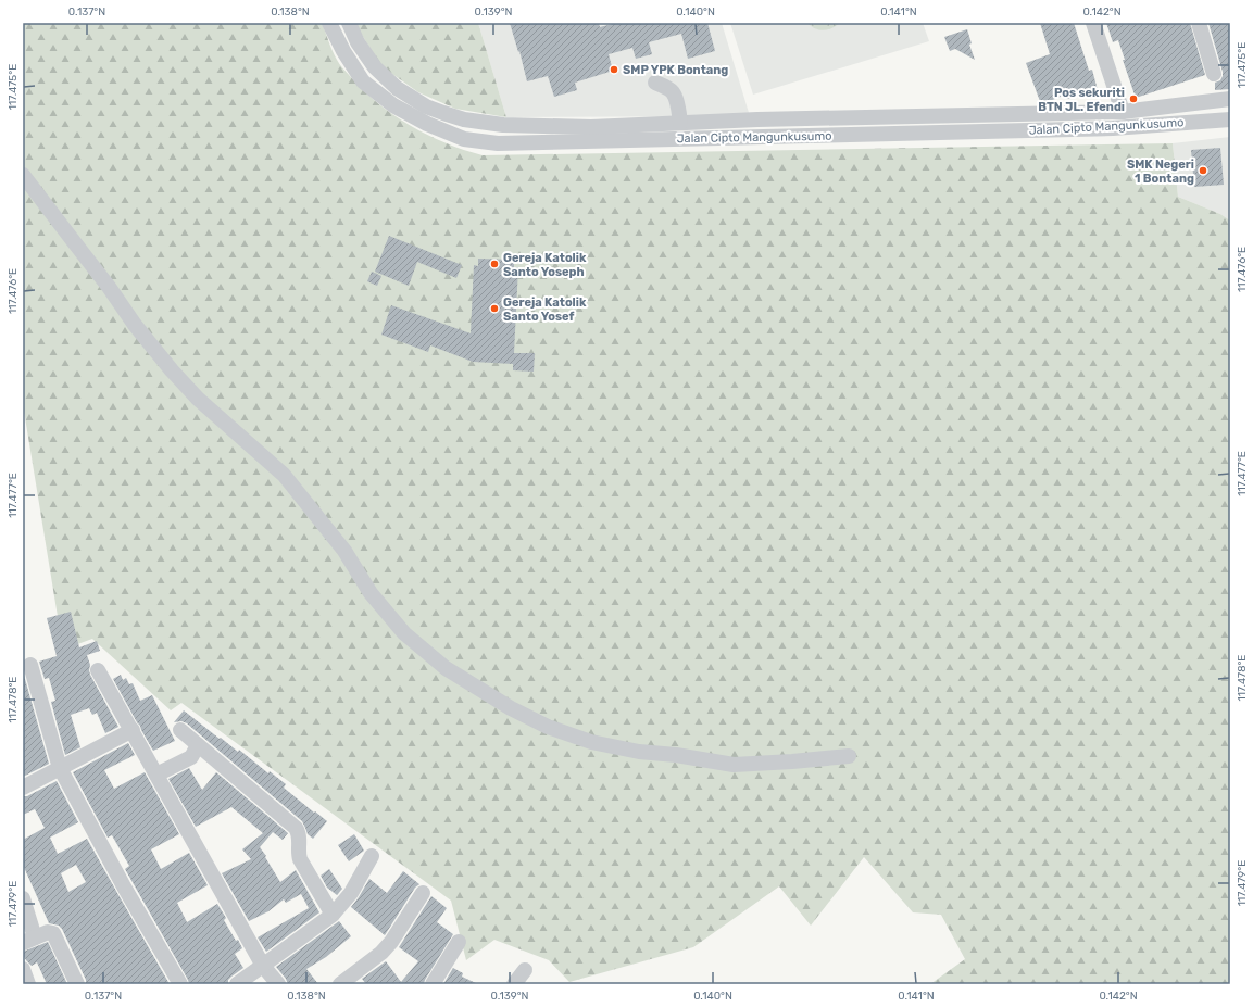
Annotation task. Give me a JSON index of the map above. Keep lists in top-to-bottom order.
{
  "streets": {
    "street": ["Jalan Cipto Mangunkusumo"]
  },
  "places": [
    "SMP YPK Bontang",
    "Pos sekuriti BTN JL. Efendi",
    "SMK Negeri 1 Bontang",
    "Gereja Katolik Santo Yoseph",
    "Gereja Katolik Santo Yosef"
  ],
  "coordinates": [
    "0.137°N",
    "0.138°N",
    "0.139°N",
    "0.140°N",
    "0.141°N",
    "0.142°N",
    "117.475°E",
    "117.476°E",
    "117.477°E",
    "117.478°E",
    "117.479°E"
  ]
}
